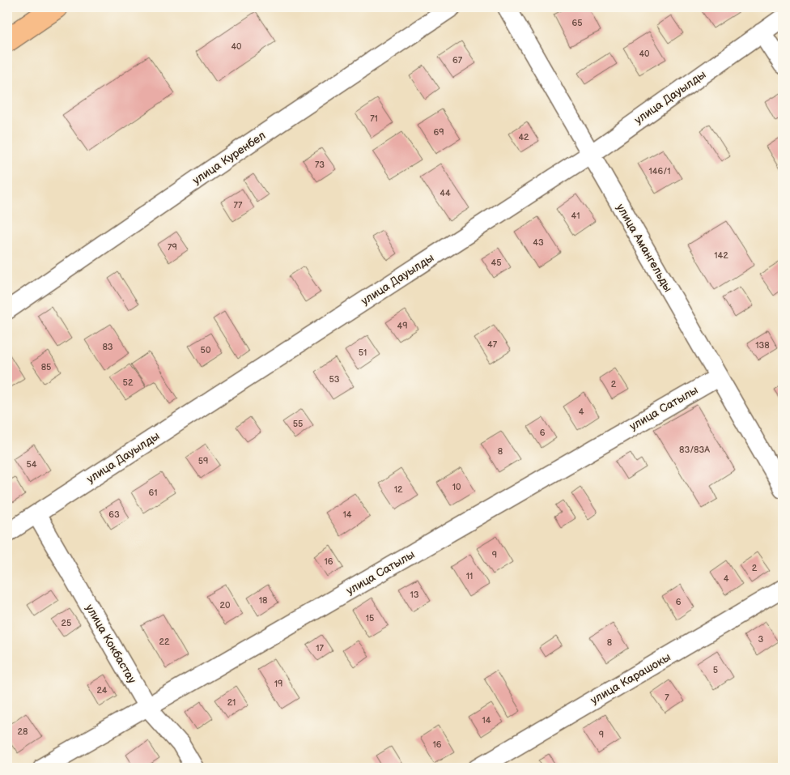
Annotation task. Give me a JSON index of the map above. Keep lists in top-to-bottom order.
{
  "streets": {
    "street": [
      "улица Дауылды",
      "улица Куренбел",
      "улица Амангельды",
      "улица Сатылы",
      "улица Кокбастау",
      "улица Карашокы"
    ]
  },
  "crossings": [
    ["улица Дауылды", "улица Амангельды"],
    ["улица Дауылды", "улица Кокбастау"],
    ["улица Амангельды", "улица Сатылы"],
    ["улица Сатылы", "улица Кокбастау"]
  ],
  "house_numbers": [
    "65",
    "40",
    "40",
    "67",
    "71",
    "69",
    "42",
    "73",
    "146/1",
    "44",
    "77",
    "41",
    "43",
    "79",
    "142",
    "45",
    "49",
    "47",
    "138",
    "83",
    "50",
    "51",
    "85",
    "53",
    "52",
    "2",
    "4",
    "55",
    "6",
    "83/83A",
    "8",
    "59",
    "54",
    "10",
    "12",
    "61",
    "63",
    "14",
    "9",
    "16",
    "2",
    "11",
    "4",
    "13",
    "18",
    "6",
    "20",
    "15",
    "25",
    "3",
    "22",
    "8",
    "17",
    "5",
    "19",
    "24",
    "7",
    "21",
    "14",
    "28",
    "9",
    "16"
  ]
}
